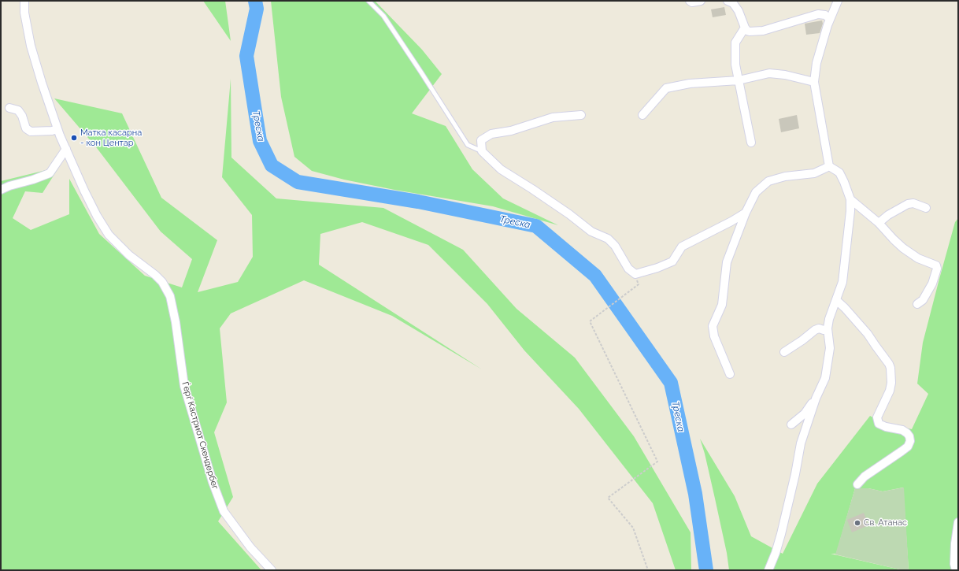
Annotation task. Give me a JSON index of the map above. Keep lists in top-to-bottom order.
{
  "streets": {
    "street": ["Ѓерѓ Кастриот Скендербег"]
  },
  "water": ["Треска"],
  "places": ["Матка касарна - кон Центар", "Св. Атанас"]
}
